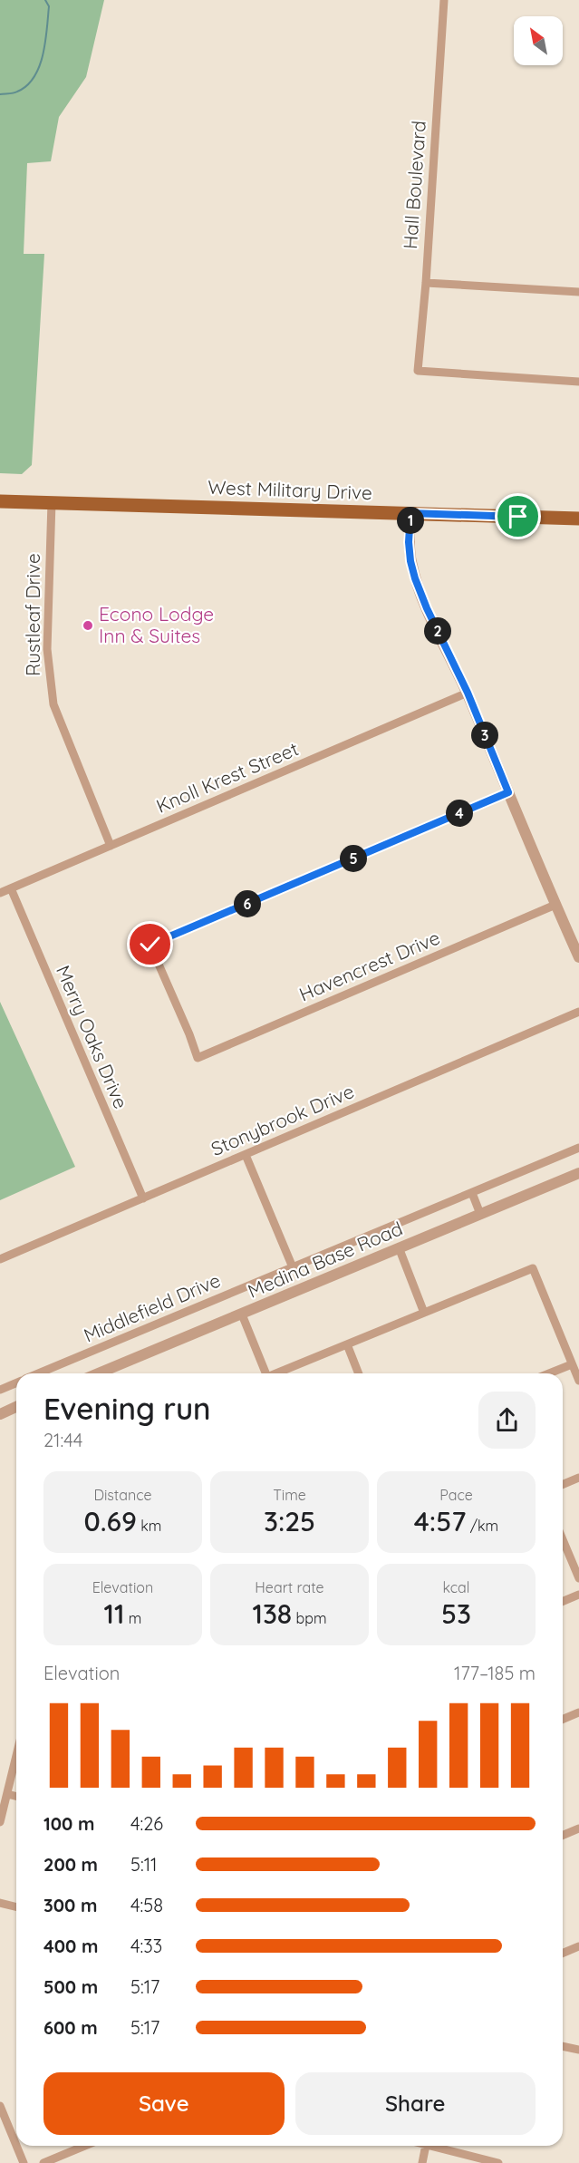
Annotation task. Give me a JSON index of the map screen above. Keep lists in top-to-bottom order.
{
  "streets": {
    "main road": ["West Military Drive"],
    "street": [
      "Hall Boulevard",
      "Rustleaf Drive",
      "Knoll Krest Street",
      "Havencrest Drive",
      "Merry Oaks Drive",
      "Stonybrook Drive",
      "Medina Base Road",
      "Middlefield Drive"
    ]
  },
  "crossings": [
    ["West Military Drive", "Rustleaf Drive"],
    ["Rustleaf Drive", "Knoll Krest Street"],
    ["Knoll Krest Street", "Merry Oaks Drive"],
    ["Merry Oaks Drive", "Stonybrook Drive"]
  ],
  "places": ["Econo Lodge Inn & Suites"],
  "north": "top left",
  "page": {
    "pins": [
      "1",
      "2",
      "3",
      "4",
      "5",
      "6"
    ],
    "heading": ["Evening run", "21:44"],
    "stats": [
      ["Distance", "0.69 km"],
      ["Time", "3:25"],
      ["Pace", "4:57 /km"],
      ["Elevation", "11 m"],
      ["Heart rate", "138 bpm"],
      ["kcal", "53"]
    ],
    "chart": ["Elevation", "177–185 m"],
    "list": [
      {
        "name": "100 m",
        "note": "4:26"
      },
      {
        "name": "200 m",
        "note": "5:11"
      },
      {
        "name": "300 m",
        "note": "4:58"
      },
      {
        "name": "400 m",
        "note": "4:33"
      },
      {
        "name": "500 m",
        "note": "5:17"
      },
      {
        "name": "600 m",
        "note": "5:17"
      }
    ],
    "buttons": ["Save", "Share"]
  }
}
